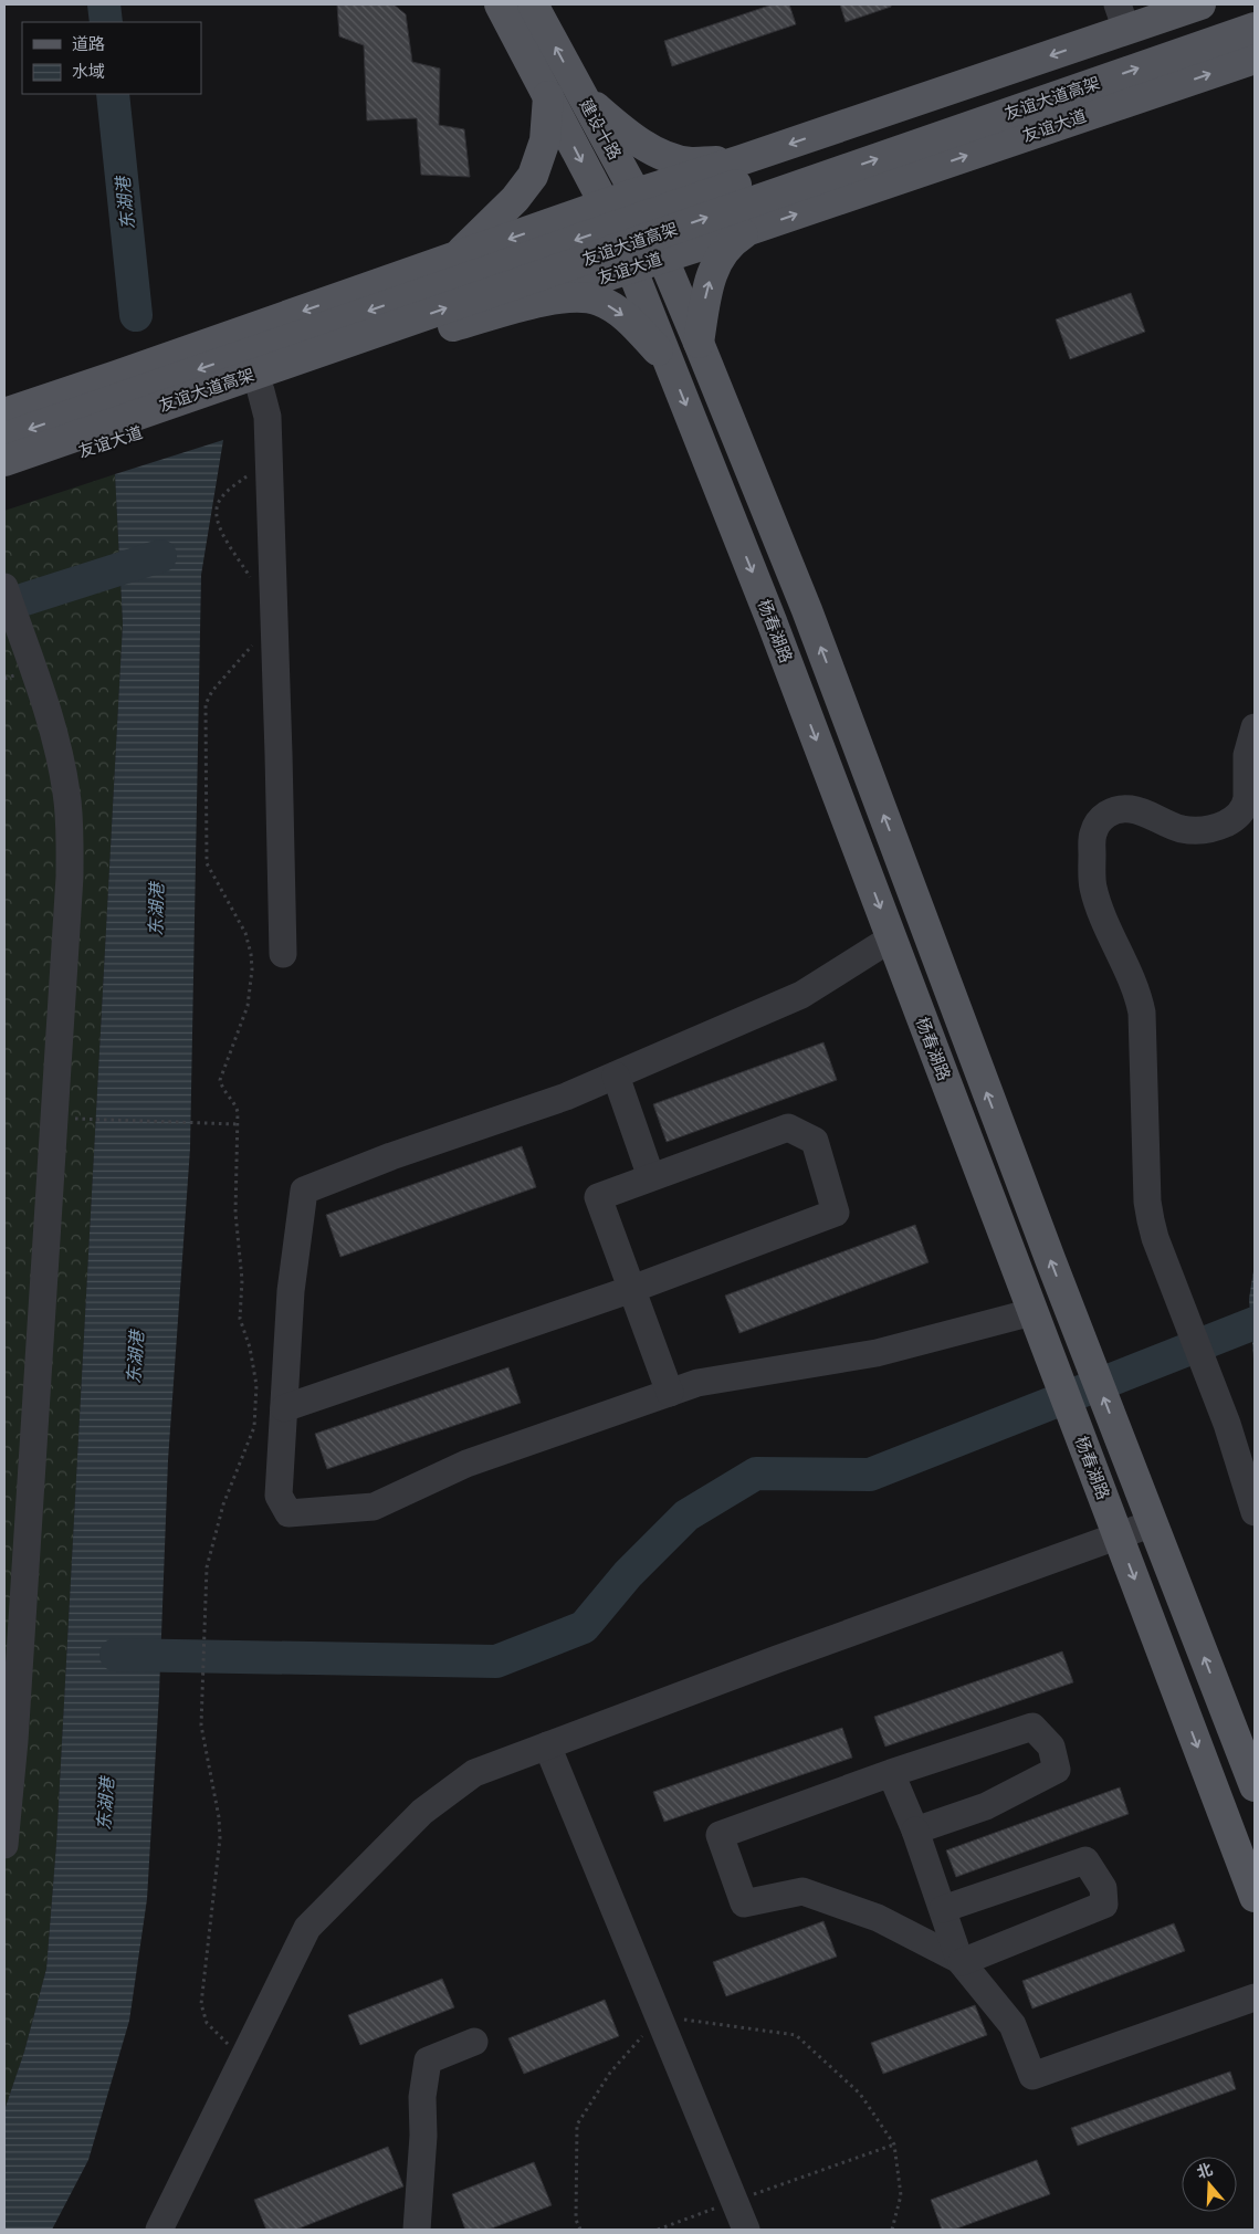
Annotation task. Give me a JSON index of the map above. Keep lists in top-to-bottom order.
{
  "streets": {
    "main road": [
      "友谊大道高架",
      "友谊大道",
      "建设十路",
      "杨春湖路"
    ]
  },
  "crossings": [
    ["友谊大道", "建设十路"],
    ["友谊大道", "杨春湖路"],
    ["建设十路", "杨春湖路"]
  ],
  "water": ["东湖港"],
  "legend": ["道路", "水域"],
  "north": "top"
}
